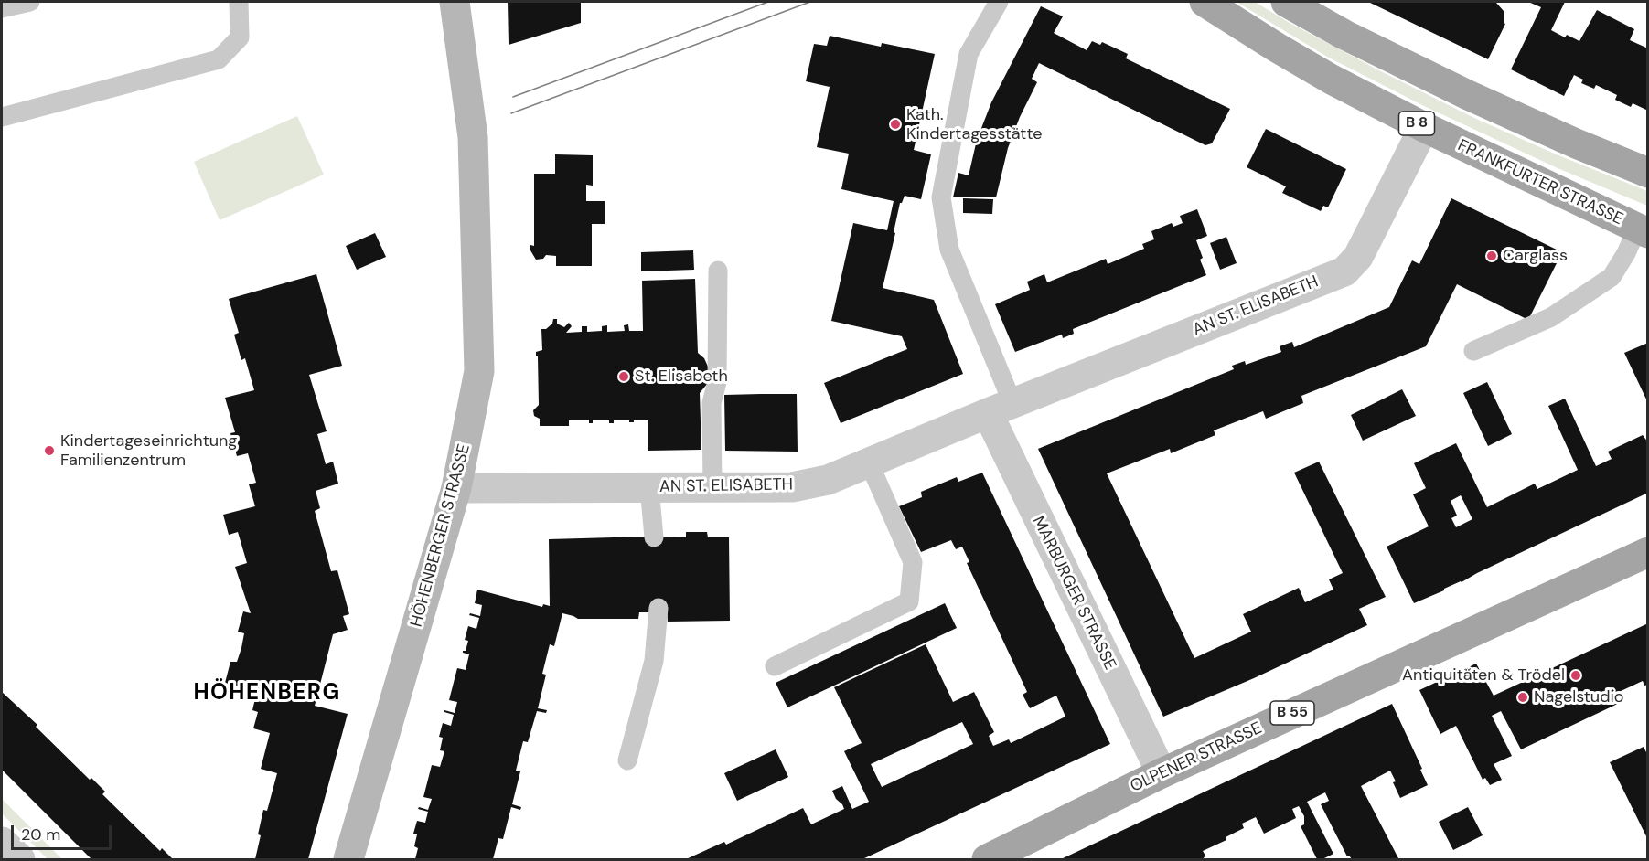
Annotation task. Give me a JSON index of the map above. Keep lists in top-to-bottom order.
{
  "streets": {
    "main road": [
      "B 8",
      "FRANKFURTER STRASSE",
      "B 55",
      "OLPENER STRASSE"
    ],
    "street": ["AN ST. ELISABETH", "HÖHENBERGER STRASSE", "MARBURGER STRASSE"]
  },
  "crossings": [
    ["FRANKFURTER STRASSE", "AN ST. ELISABETH"],
    ["AN ST. ELISABETH", "HÖHENBERGER STRASSE"],
    ["AN ST. ELISABETH", "MARBURGER STRASSE"],
    ["MARBURGER STRASSE", "OLPENER STRASSE"]
  ],
  "districts": ["HÖHENBERG"],
  "places": [
    "Kath. Kindertagesstätte",
    "Carglass",
    "St. Elisabeth",
    "Kindertageseinrichtung Familienzentrum",
    "Antiquitäten & Trödel",
    "Nagelstudio"
  ],
  "scale_bar": "20 m"
}
